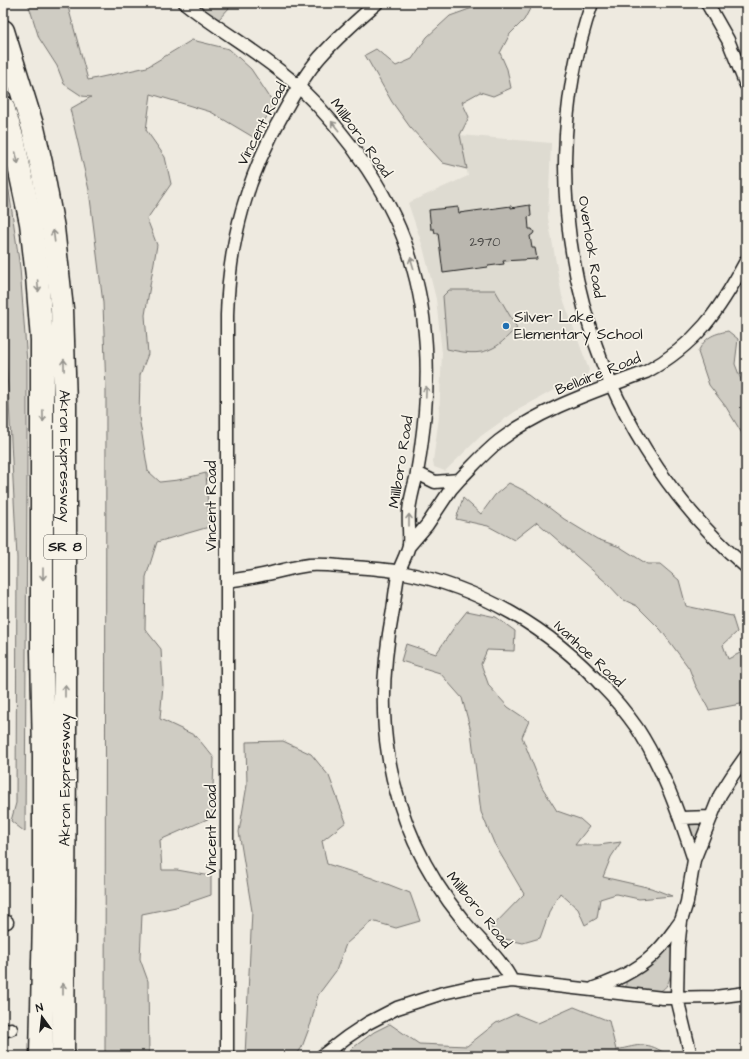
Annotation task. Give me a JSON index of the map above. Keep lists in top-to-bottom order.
{
  "streets": {
    "highway": ["Akron Expressway", "SR 8"],
    "street": [
      "Vincent Road",
      "Millboro Road",
      "Overlook Road",
      "Bellaire Road",
      "Ivanhoe Road"
    ]
  },
  "crossings": [
    ["Vincent Road", "Millboro Road"],
    ["Vincent Road", "Ivanhoe Road"],
    ["Millboro Road", "Bellaire Road"],
    ["Millboro Road", "Ivanhoe Road"],
    ["Overlook Road", "Bellaire Road"]
  ],
  "one_way": ["Millboro Road"],
  "places": ["Silver Lake Elementary School"],
  "house_numbers": ["2970"],
  "north": "top"
}
